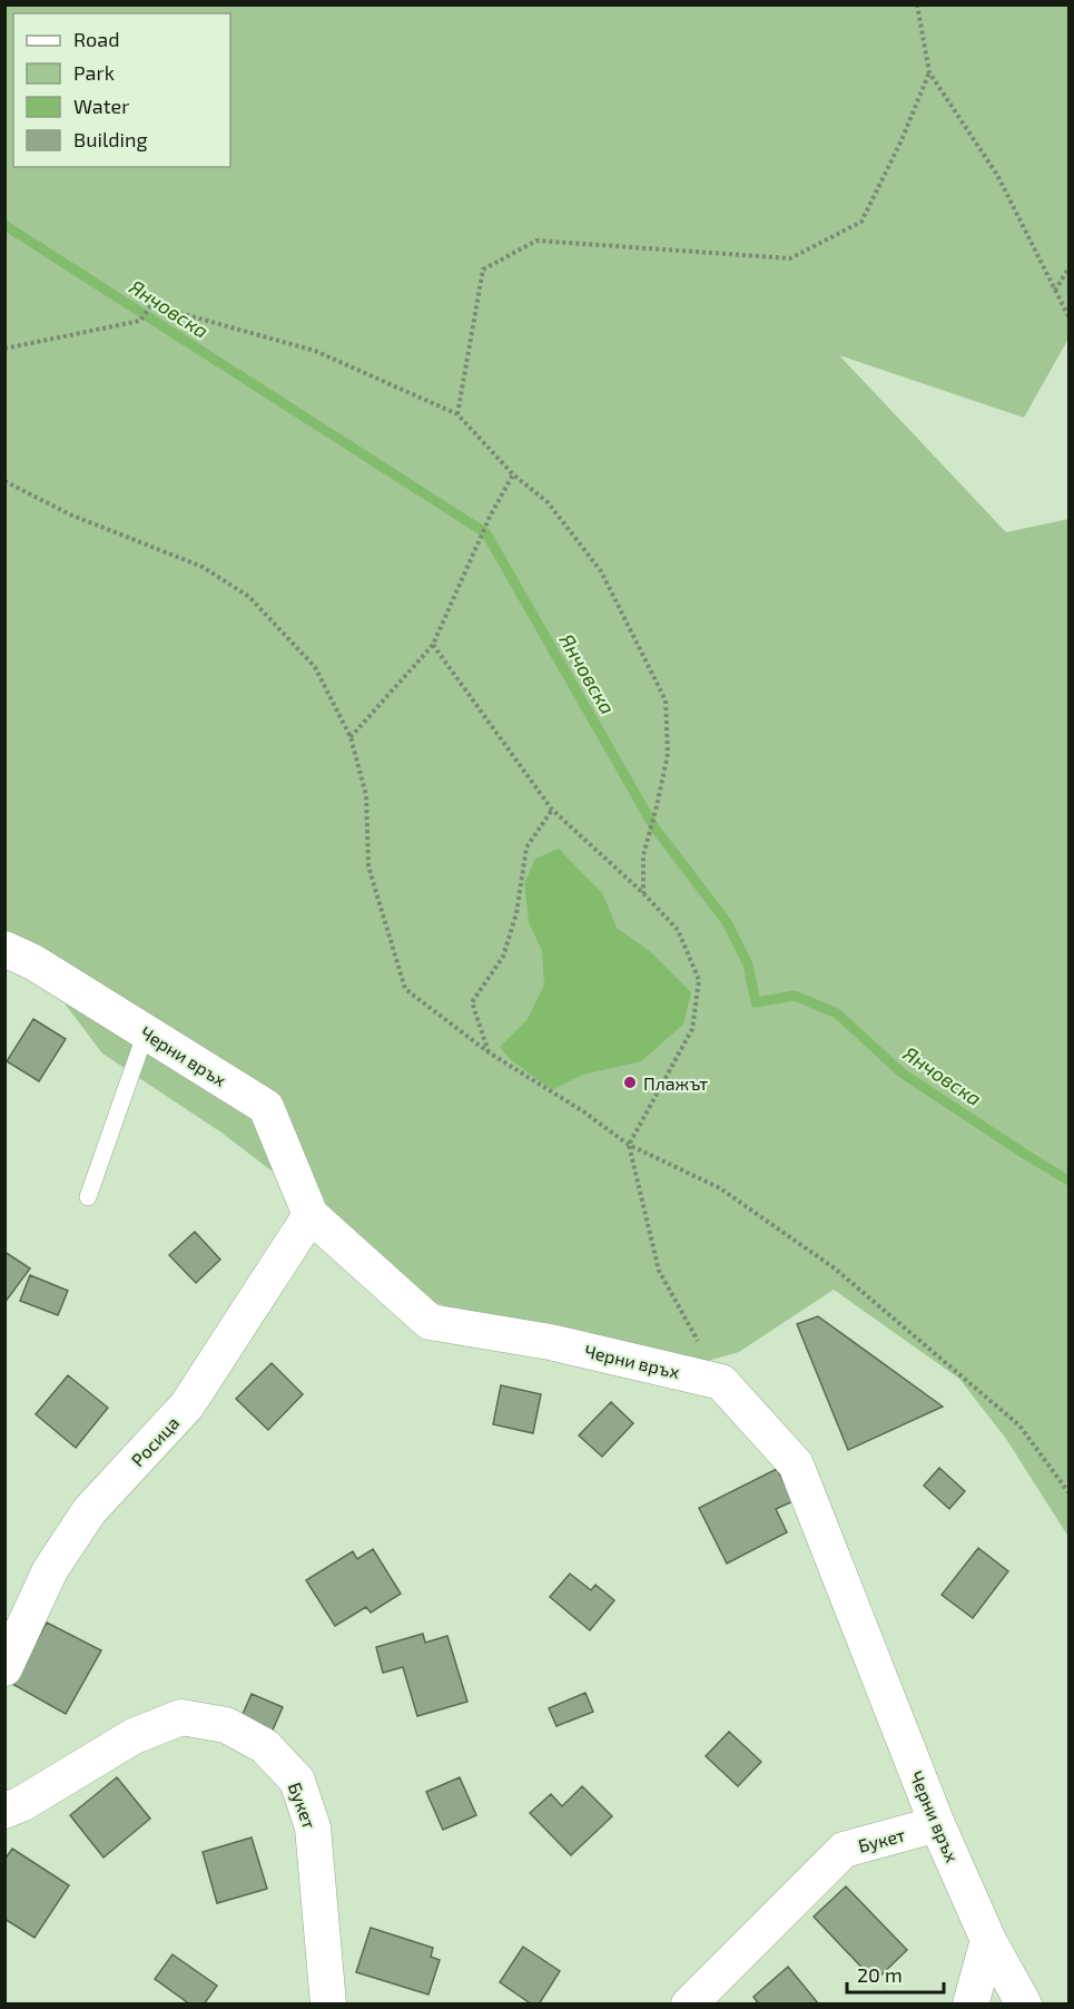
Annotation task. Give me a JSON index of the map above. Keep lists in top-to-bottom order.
{
  "streets": {
    "street": ["Черни връх", "Росица", "Букет"]
  },
  "crossings": [
    ["Черни връх", "Росица"],
    ["Черни връх", "Букет"]
  ],
  "water": ["Янчовска"],
  "places": ["Плажът"],
  "legend": [
    "Road",
    "Park",
    "Water",
    "Building"
  ],
  "scale_bar": "20 m"
}
